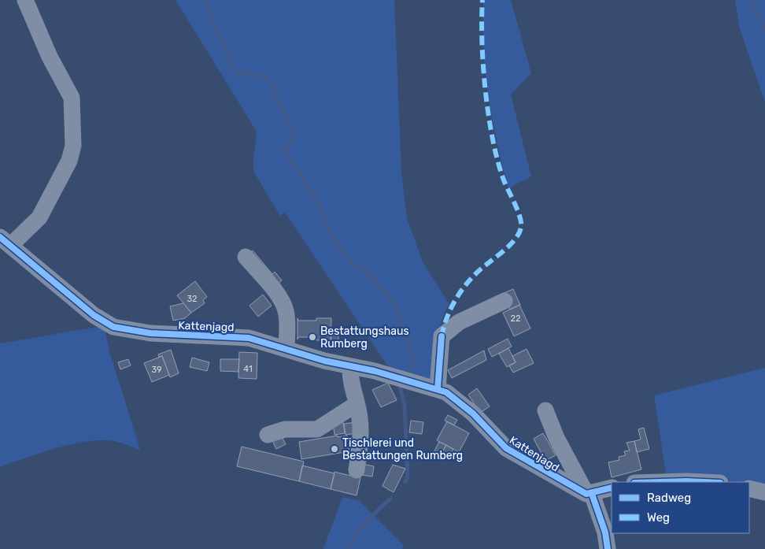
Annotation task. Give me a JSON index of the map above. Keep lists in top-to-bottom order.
{
  "streets": {
    "street": ["Kattenjagd"]
  },
  "places": ["Bestattungshaus Rumberg", "Tischlerei und Bestattungen Rumberg"],
  "house_numbers": [
    "32",
    "22",
    "41",
    "39"
  ],
  "legend": ["Radweg", "Weg"]
}
